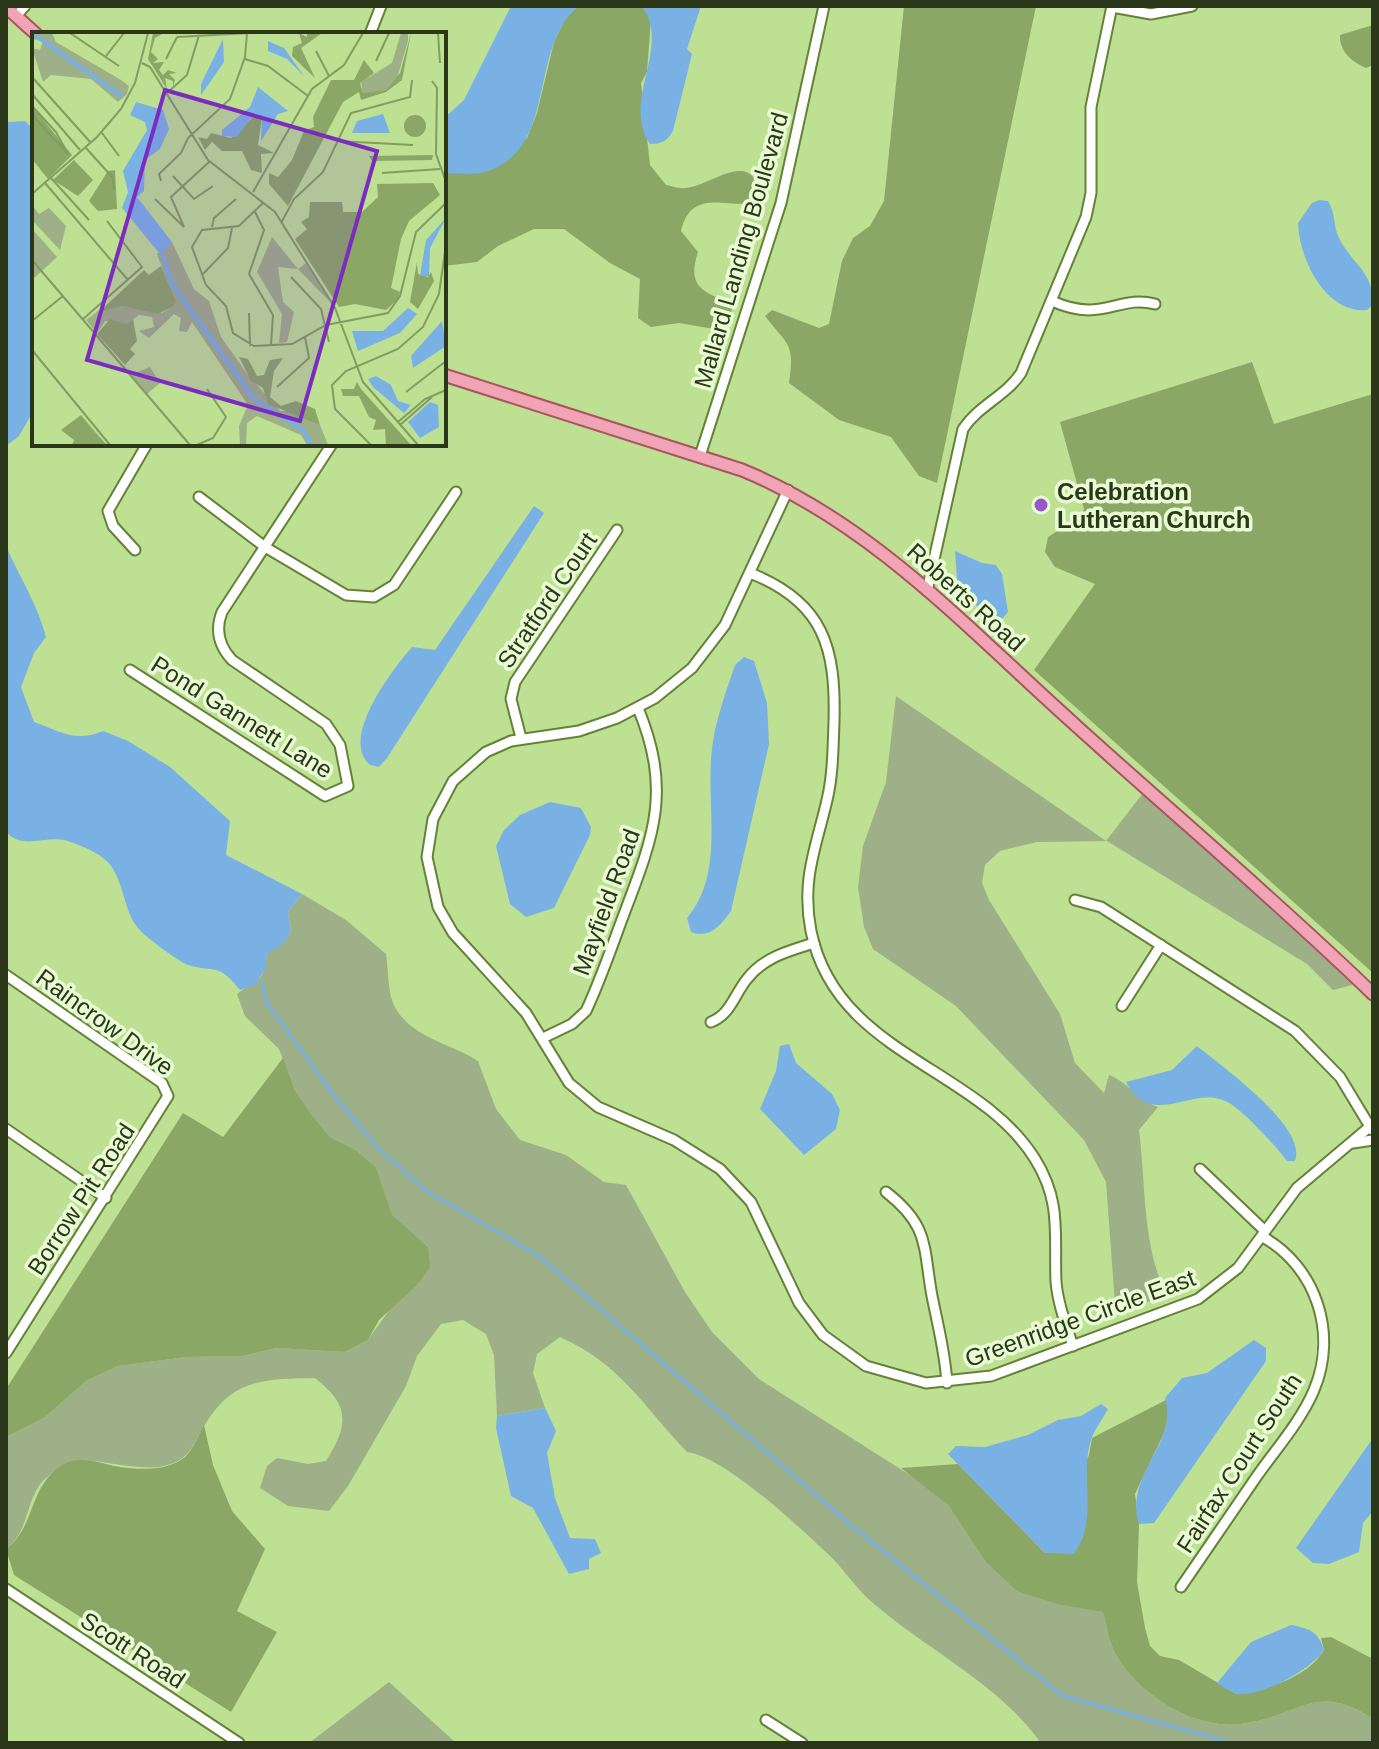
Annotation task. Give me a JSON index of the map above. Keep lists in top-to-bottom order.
{
  "streets": {
    "main road": ["Roberts Road"],
    "street": [
      "Mallard Landing Boulevard",
      "Stratford Court",
      "Pond Gannett Lane",
      "Mayfield Road",
      "Raincrow Drive",
      "Borrow Pit Road",
      "Greenridge Circle East",
      "Fairfax Court South",
      "Scott Road"
    ]
  },
  "crossings": [
    ["Mallard Landing Boulevard", "Roberts Road"],
    ["Roberts Road", "Greenridge Circle East"],
    ["Stratford Court", "Greenridge Circle East"],
    ["Mayfield Road", "Greenridge Circle East"],
    ["Raincrow Drive", "Borrow Pit Road"],
    ["Greenridge Circle East", "Fairfax Court South"]
  ],
  "places": ["Celebration Lutheran Church"]
}
